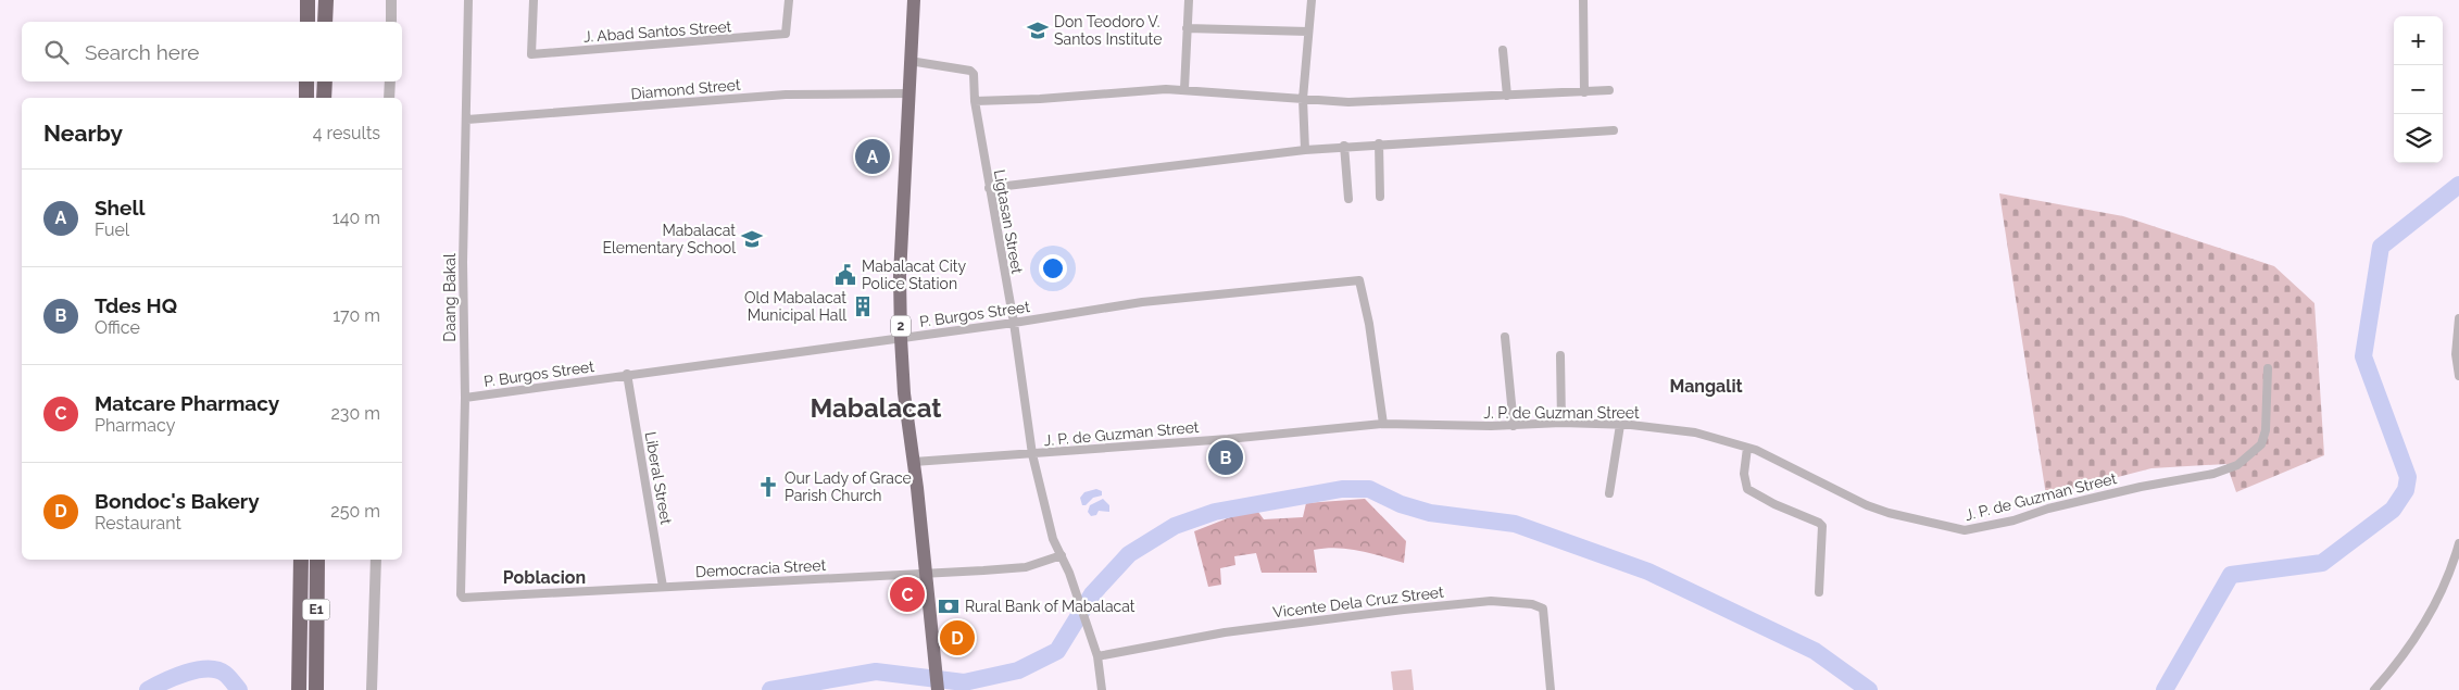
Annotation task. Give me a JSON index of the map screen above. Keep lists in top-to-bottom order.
{
  "streets": {
    "highway": ["2", "E1"],
    "street": [
      "J. Abad Santos Street",
      "Diamond Street",
      "Ligtasan Street",
      "Daang Bakal",
      "P. Burgos Street",
      "J. P. de Guzman Street",
      "Liberal Street",
      "Democracia Street",
      "Vicente Dela Cruz Street"
    ]
  },
  "crossings": [
    ["Diamond Street", "Daang Bakal"],
    ["Diamond Street", "2"],
    ["Ligtasan Street", "P. Burgos Street"],
    ["Ligtasan Street", "2"],
    ["Ligtasan Street", "J. P. de Guzman Street"],
    ["Ligtasan Street", "Democracia Street"],
    ["Ligtasan Street", "Vicente Dela Cruz Street"],
    ["Daang Bakal", "P. Burgos Street"],
    ["Daang Bakal", "Democracia Street"],
    ["P. Burgos Street", "2"],
    ["P. Burgos Street", "J. P. de Guzman Street"],
    ["P. Burgos Street", "Liberal Street"],
    ["2", "J. P. de Guzman Street"],
    ["2", "Democracia Street"],
    ["Liberal Street", "Democracia Street"]
  ],
  "districts": ["Mangalit", "Mabalacat", "Poblacion"],
  "places": {
    "school or university": ["Don Teodoro V. Santos Institute", "Mabalacat Elementary School"],
    "public building": ["Mabalacat City Police Station"],
    "building": ["Old Mabalacat Municipal Hall"],
    "church": ["Our Lady of Grace Parish Church"],
    "bank": ["Rural Bank of Mabalacat"]
  },
  "page": {
    "map_buttons": ["+", "−"],
    "search": "Search here",
    "heading": ["Nearby", "4 results"],
    "pins": [
      "A",
      "B",
      "C",
      "D"
    ],
    "list": [
      {
        "mark": "A",
        "name": "Shell",
        "note": "Fuel",
        "value": "140 m"
      },
      {
        "mark": "B",
        "name": "Tdes HQ",
        "note": "Office",
        "value": "170 m"
      },
      {
        "mark": "C",
        "name": "Matcare Pharmacy",
        "note": "Pharmacy",
        "value": "230 m"
      },
      {
        "mark": "D",
        "name": "Bondoc's Bakery",
        "note": "Restaurant",
        "value": "250 m"
      }
    ]
  }
}
